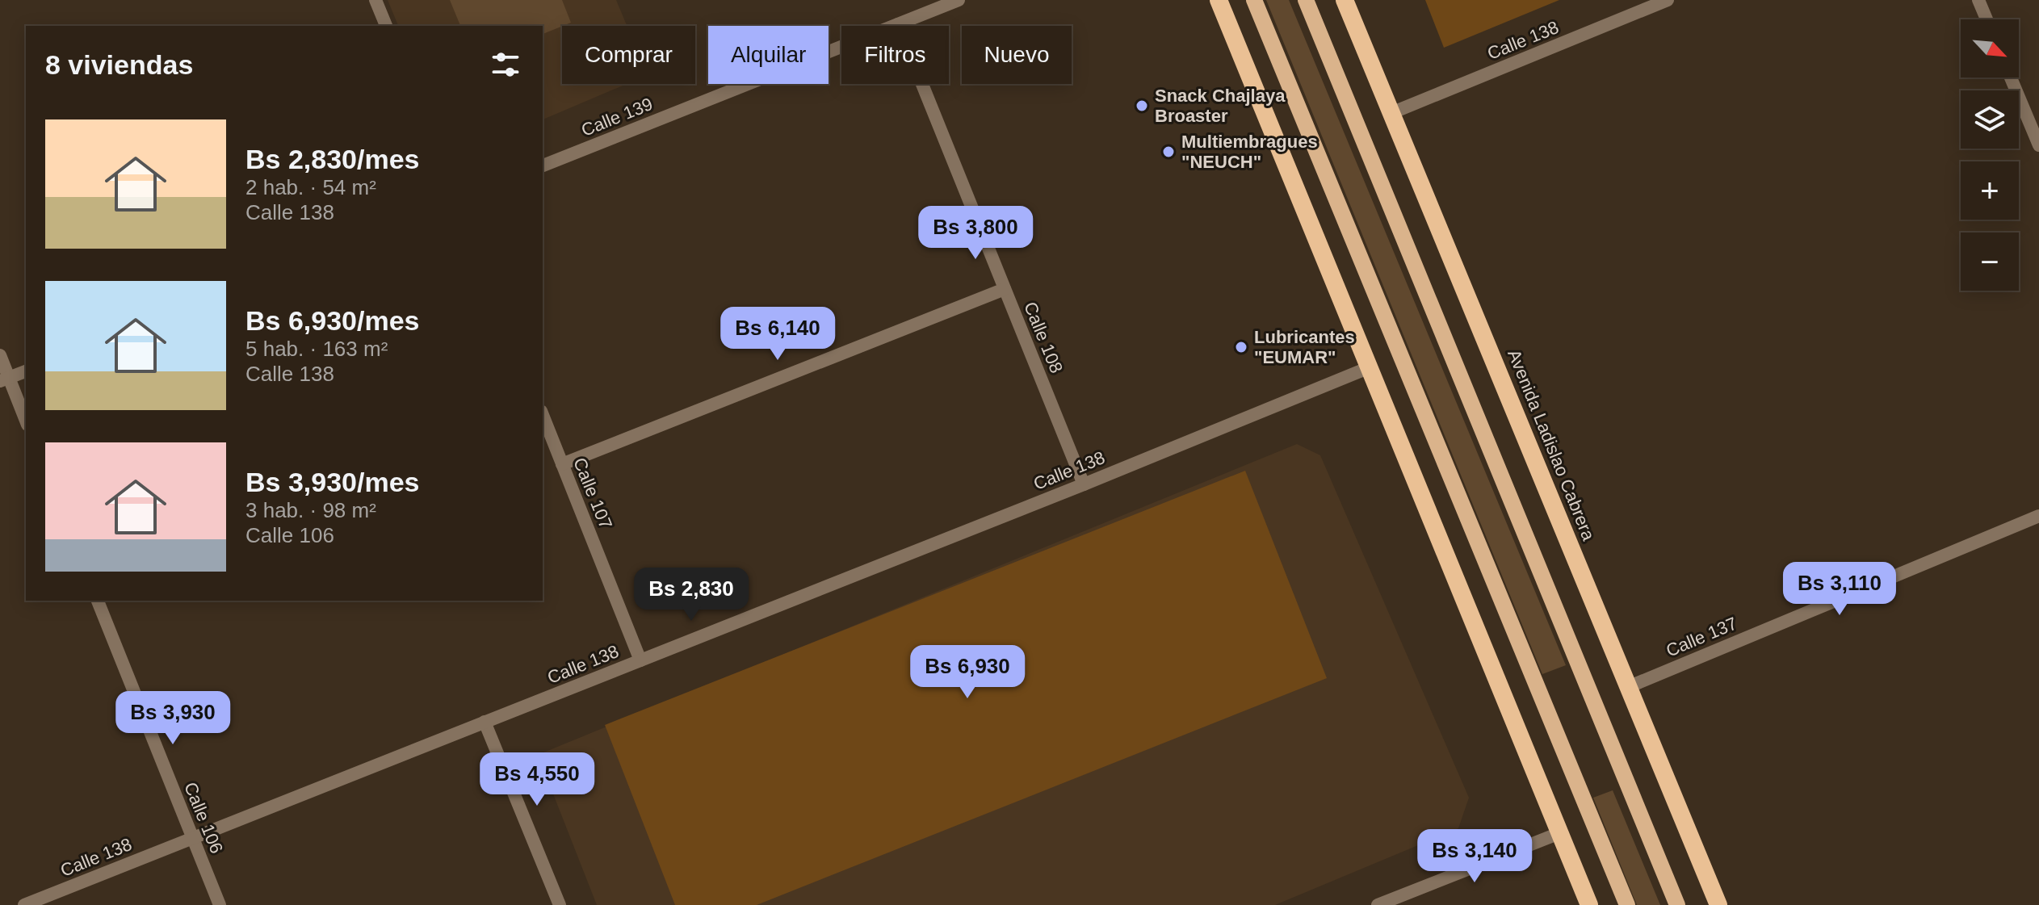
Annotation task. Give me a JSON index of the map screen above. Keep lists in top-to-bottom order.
{
  "streets": {
    "highway": ["Avenida Ladislao Cabrera"],
    "street": [
      "Calle 138",
      "Calle 139",
      "Calle 108",
      "Calle 107",
      "Calle 137",
      "Calle 106"
    ]
  },
  "crossings": [
    ["Calle 138", "Calle 108"],
    ["Calle 138", "Avenida Ladislao Cabrera"],
    ["Calle 138", "Calle 107"],
    ["Calle 138", "Calle 106"],
    ["Calle 139", "Calle 108"],
    ["Avenida Ladislao Cabrera", "Calle 137"]
  ],
  "places": ["Snack Chajlaya Broaster", "Multiembragues \"NEUCH\"", "Lubricantes \"EUMAR\""],
  "north": "bottom right",
  "page": {
    "map_buttons": ["+", "−"],
    "chip": [
      "Comprar",
      "Alquilar",
      "Filtros",
      "Nuevo"
    ],
    "heading": "8 viviendas",
    "list": [
      {
        "name": "Bs 2,830/mes",
        "note": "2 hab. · 54 m² · Calle 138"
      },
      {
        "name": "Bs 6,930/mes",
        "note": "5 hab. · 163 m² · Calle 138"
      },
      {
        "name": "Bs 3,930/mes",
        "note": "3 hab. · 98 m² · Calle 106"
      }
    ],
    "price": [
      "Bs 3,800",
      "Bs 6,140",
      "Bs 3,110",
      "Bs 2,830",
      "Bs 6,930",
      "Bs 3,930",
      "Bs 4,550",
      "Bs 3,140"
    ]
  }
}
